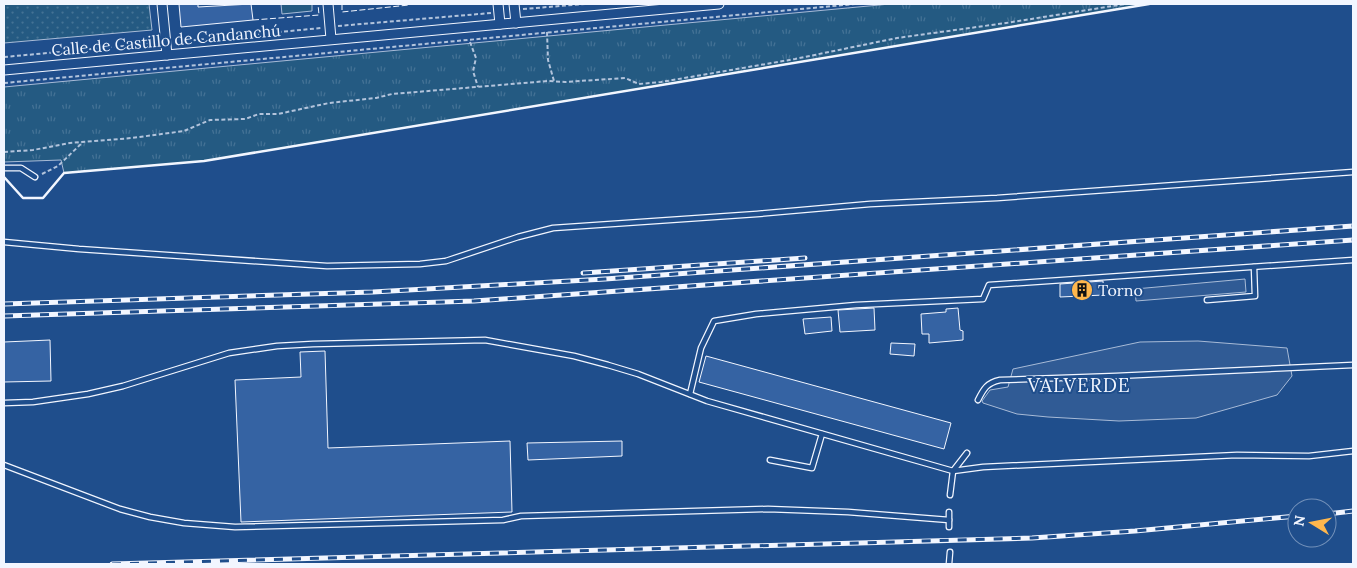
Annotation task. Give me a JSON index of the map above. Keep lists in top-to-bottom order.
{
  "streets": {
    "street": ["Calle de Castillo de Candanchú"]
  },
  "districts": ["VALVERDE"],
  "places": {
    "building": ["Torno"]
  },
  "north": "left"
}
